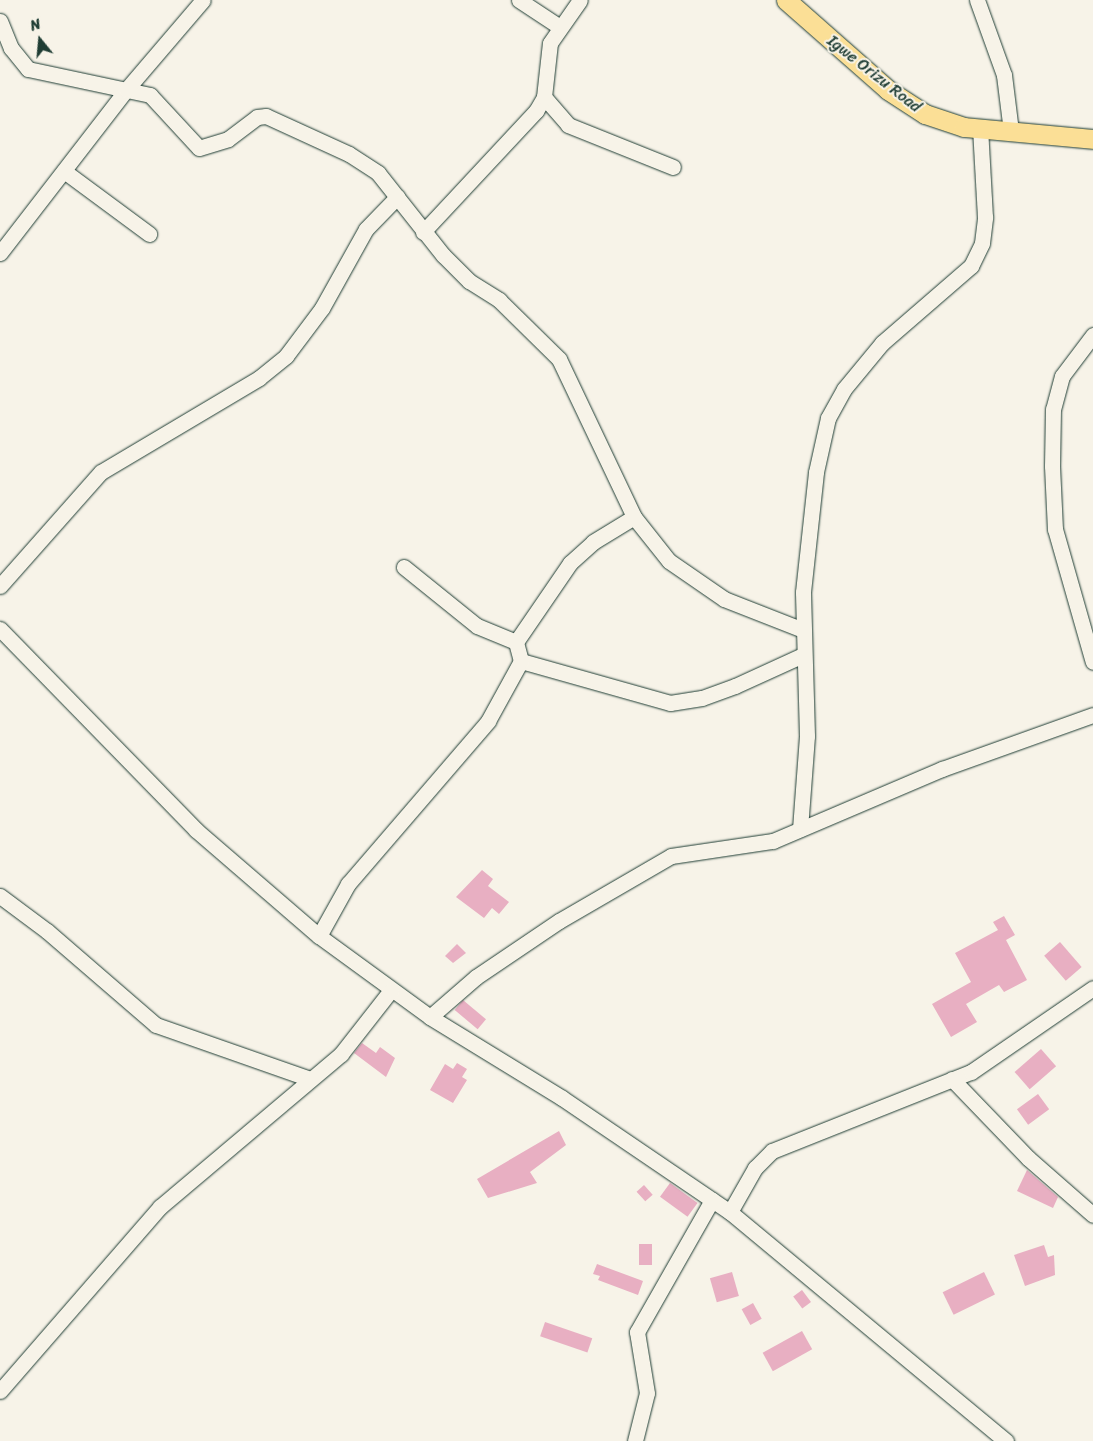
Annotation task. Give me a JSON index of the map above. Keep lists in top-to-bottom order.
{
  "streets": {
    "main road": ["Igwe Orizu Road"]
  },
  "north": "top"
}
